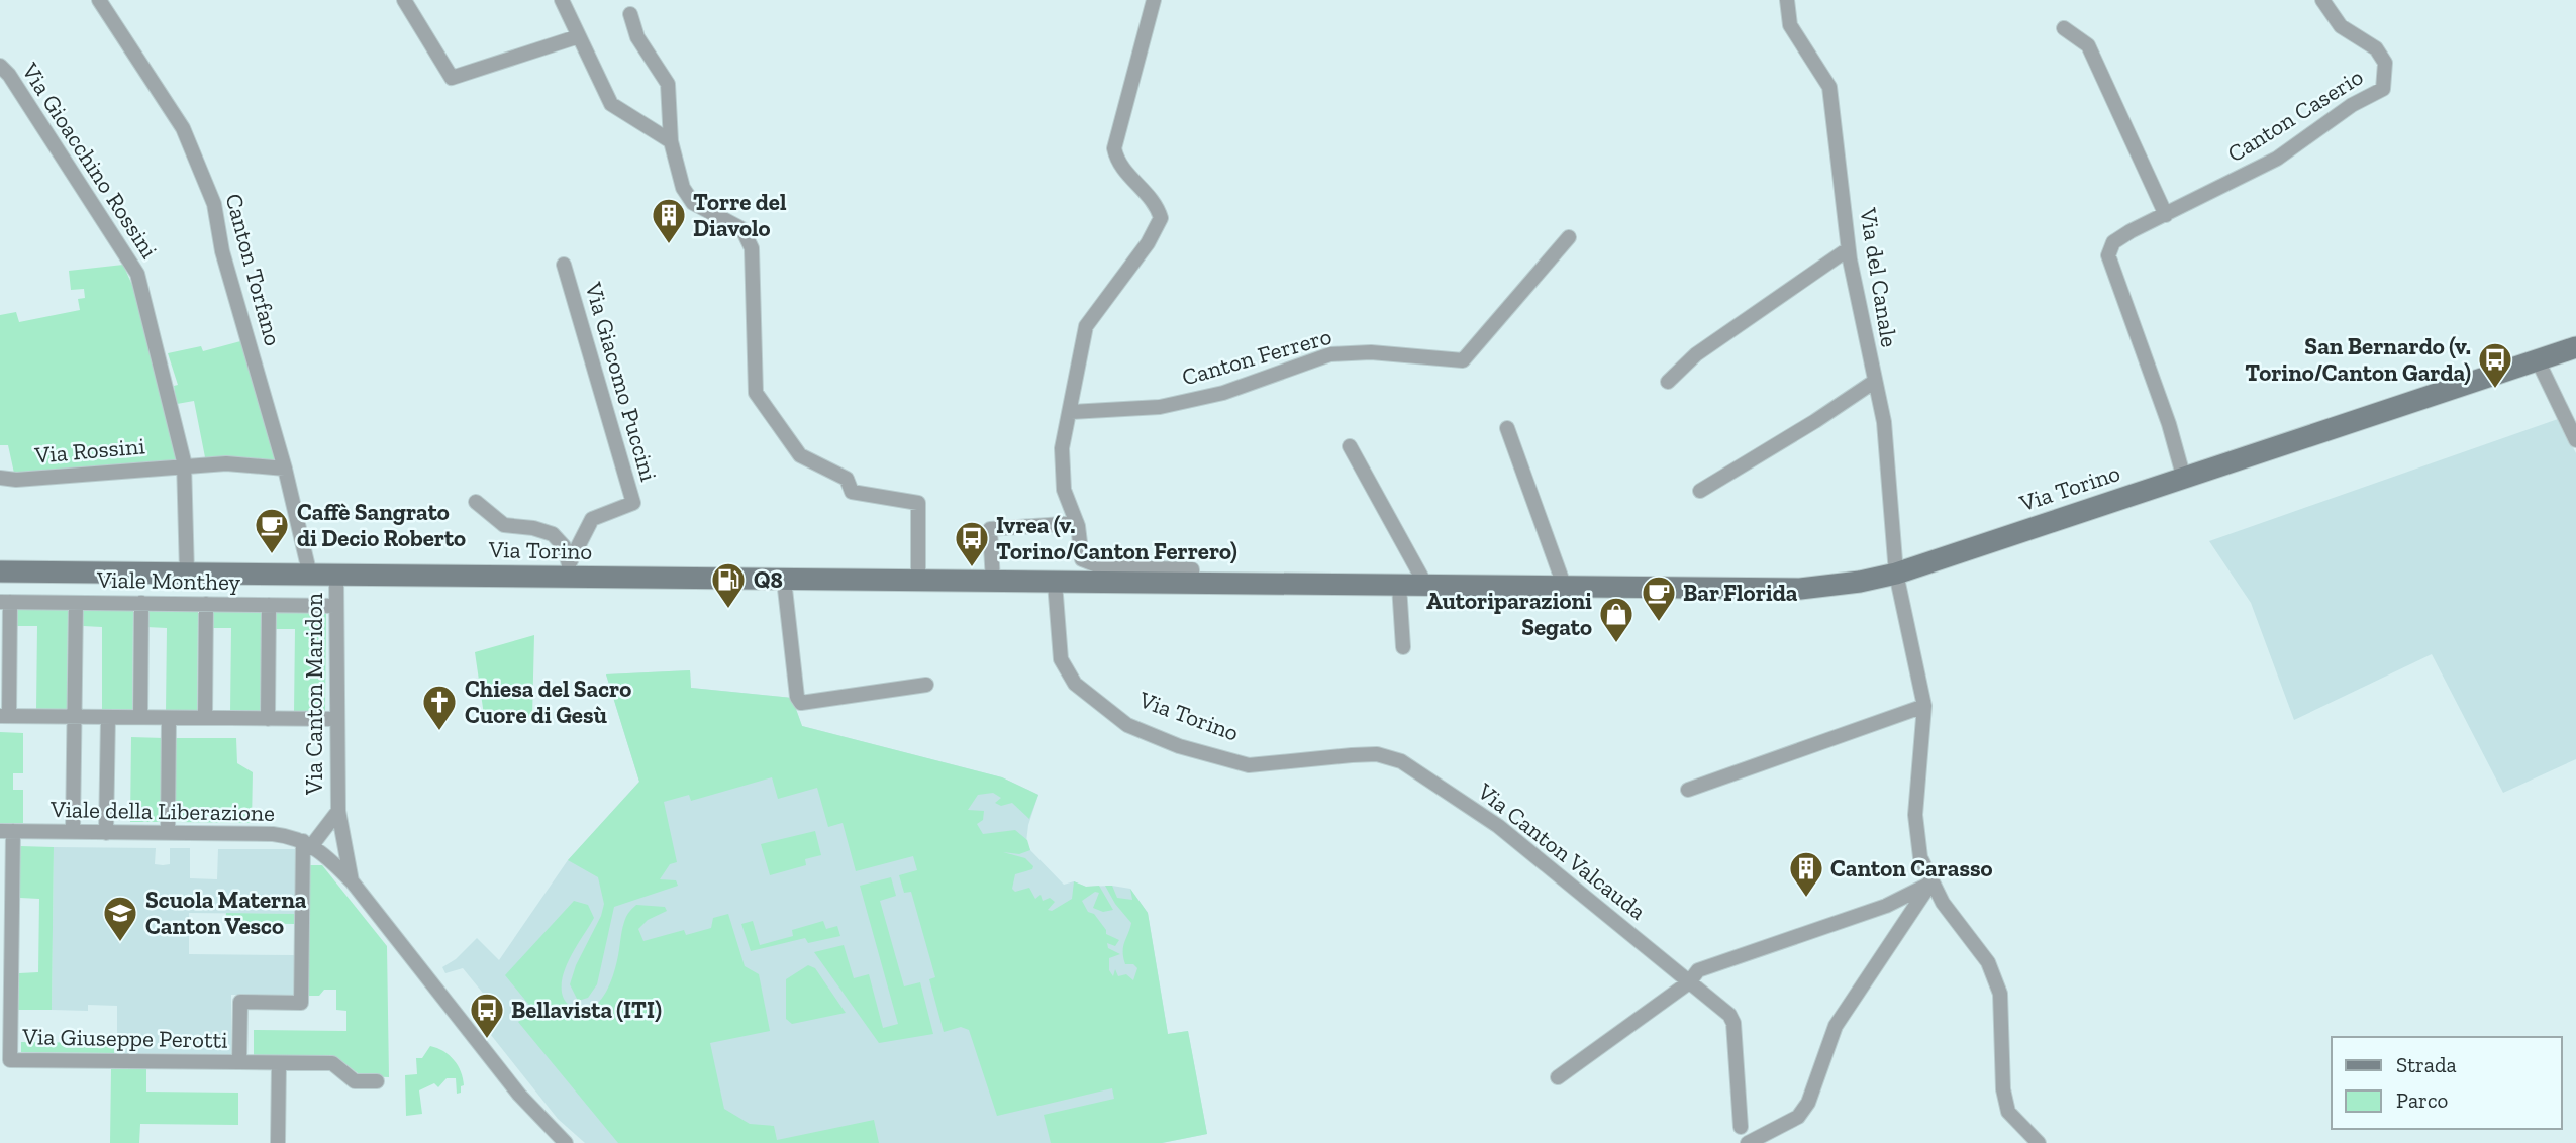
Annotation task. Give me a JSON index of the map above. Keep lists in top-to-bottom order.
{
  "streets": {
    "street": [
      "Canton Caserio",
      "Via Gioacchino Rossini",
      "Canton Torfano",
      "Via del Canale",
      "Canton Ferrero",
      "Via Giacomo Puccini",
      "Via Rossini",
      "Via Torino",
      "Viale Monthey",
      "Via Canton Maridon",
      "Viale della Liberazione",
      "Via Canton Valcauda",
      "Via Giuseppe Perotti"
    ]
  },
  "crossings": [
    ["Canton Caserio", "Via Torino"],
    ["Via Gioacchino Rossini", "Via Rossini"],
    ["Via Gioacchino Rossini", "Via Torino"],
    ["Canton Torfano", "Via Rossini"],
    ["Canton Torfano", "Via Torino"],
    ["Via del Canale", "Via Torino"],
    ["Via Giacomo Puccini", "Via Torino"],
    ["Via Torino", "Via Canton Maridon"],
    ["Via Torino", "Via Canton Valcauda"],
    ["Viale Monthey", "Via Canton Maridon"],
    ["Via Canton Maridon", "Viale della Liberazione"],
    ["Via Canton Maridon", "Via Giuseppe Perotti"],
    ["Viale della Liberazione", "Via Giuseppe Perotti"]
  ],
  "places": {
    "building": ["Torre del Diavolo", "Canton Carasso"],
    "bus stop": ["San Bernardo (v. Torino/Canton Garda)", "Ivrea (v. Torino/Canton Ferrero)", "Bellavista (ITI)"],
    "cafe": ["Caffè Sangrato di Decio Roberto", "Bar Florida"],
    "fuel station": ["Q8"],
    "shop": ["Autoriparazioni Segato"],
    "church": ["Chiesa del Sacro Cuore di Gesù"],
    "school or university": ["Scuola Materna Canton Vesco"]
  },
  "legend": ["Strada", "Parco"]
}
